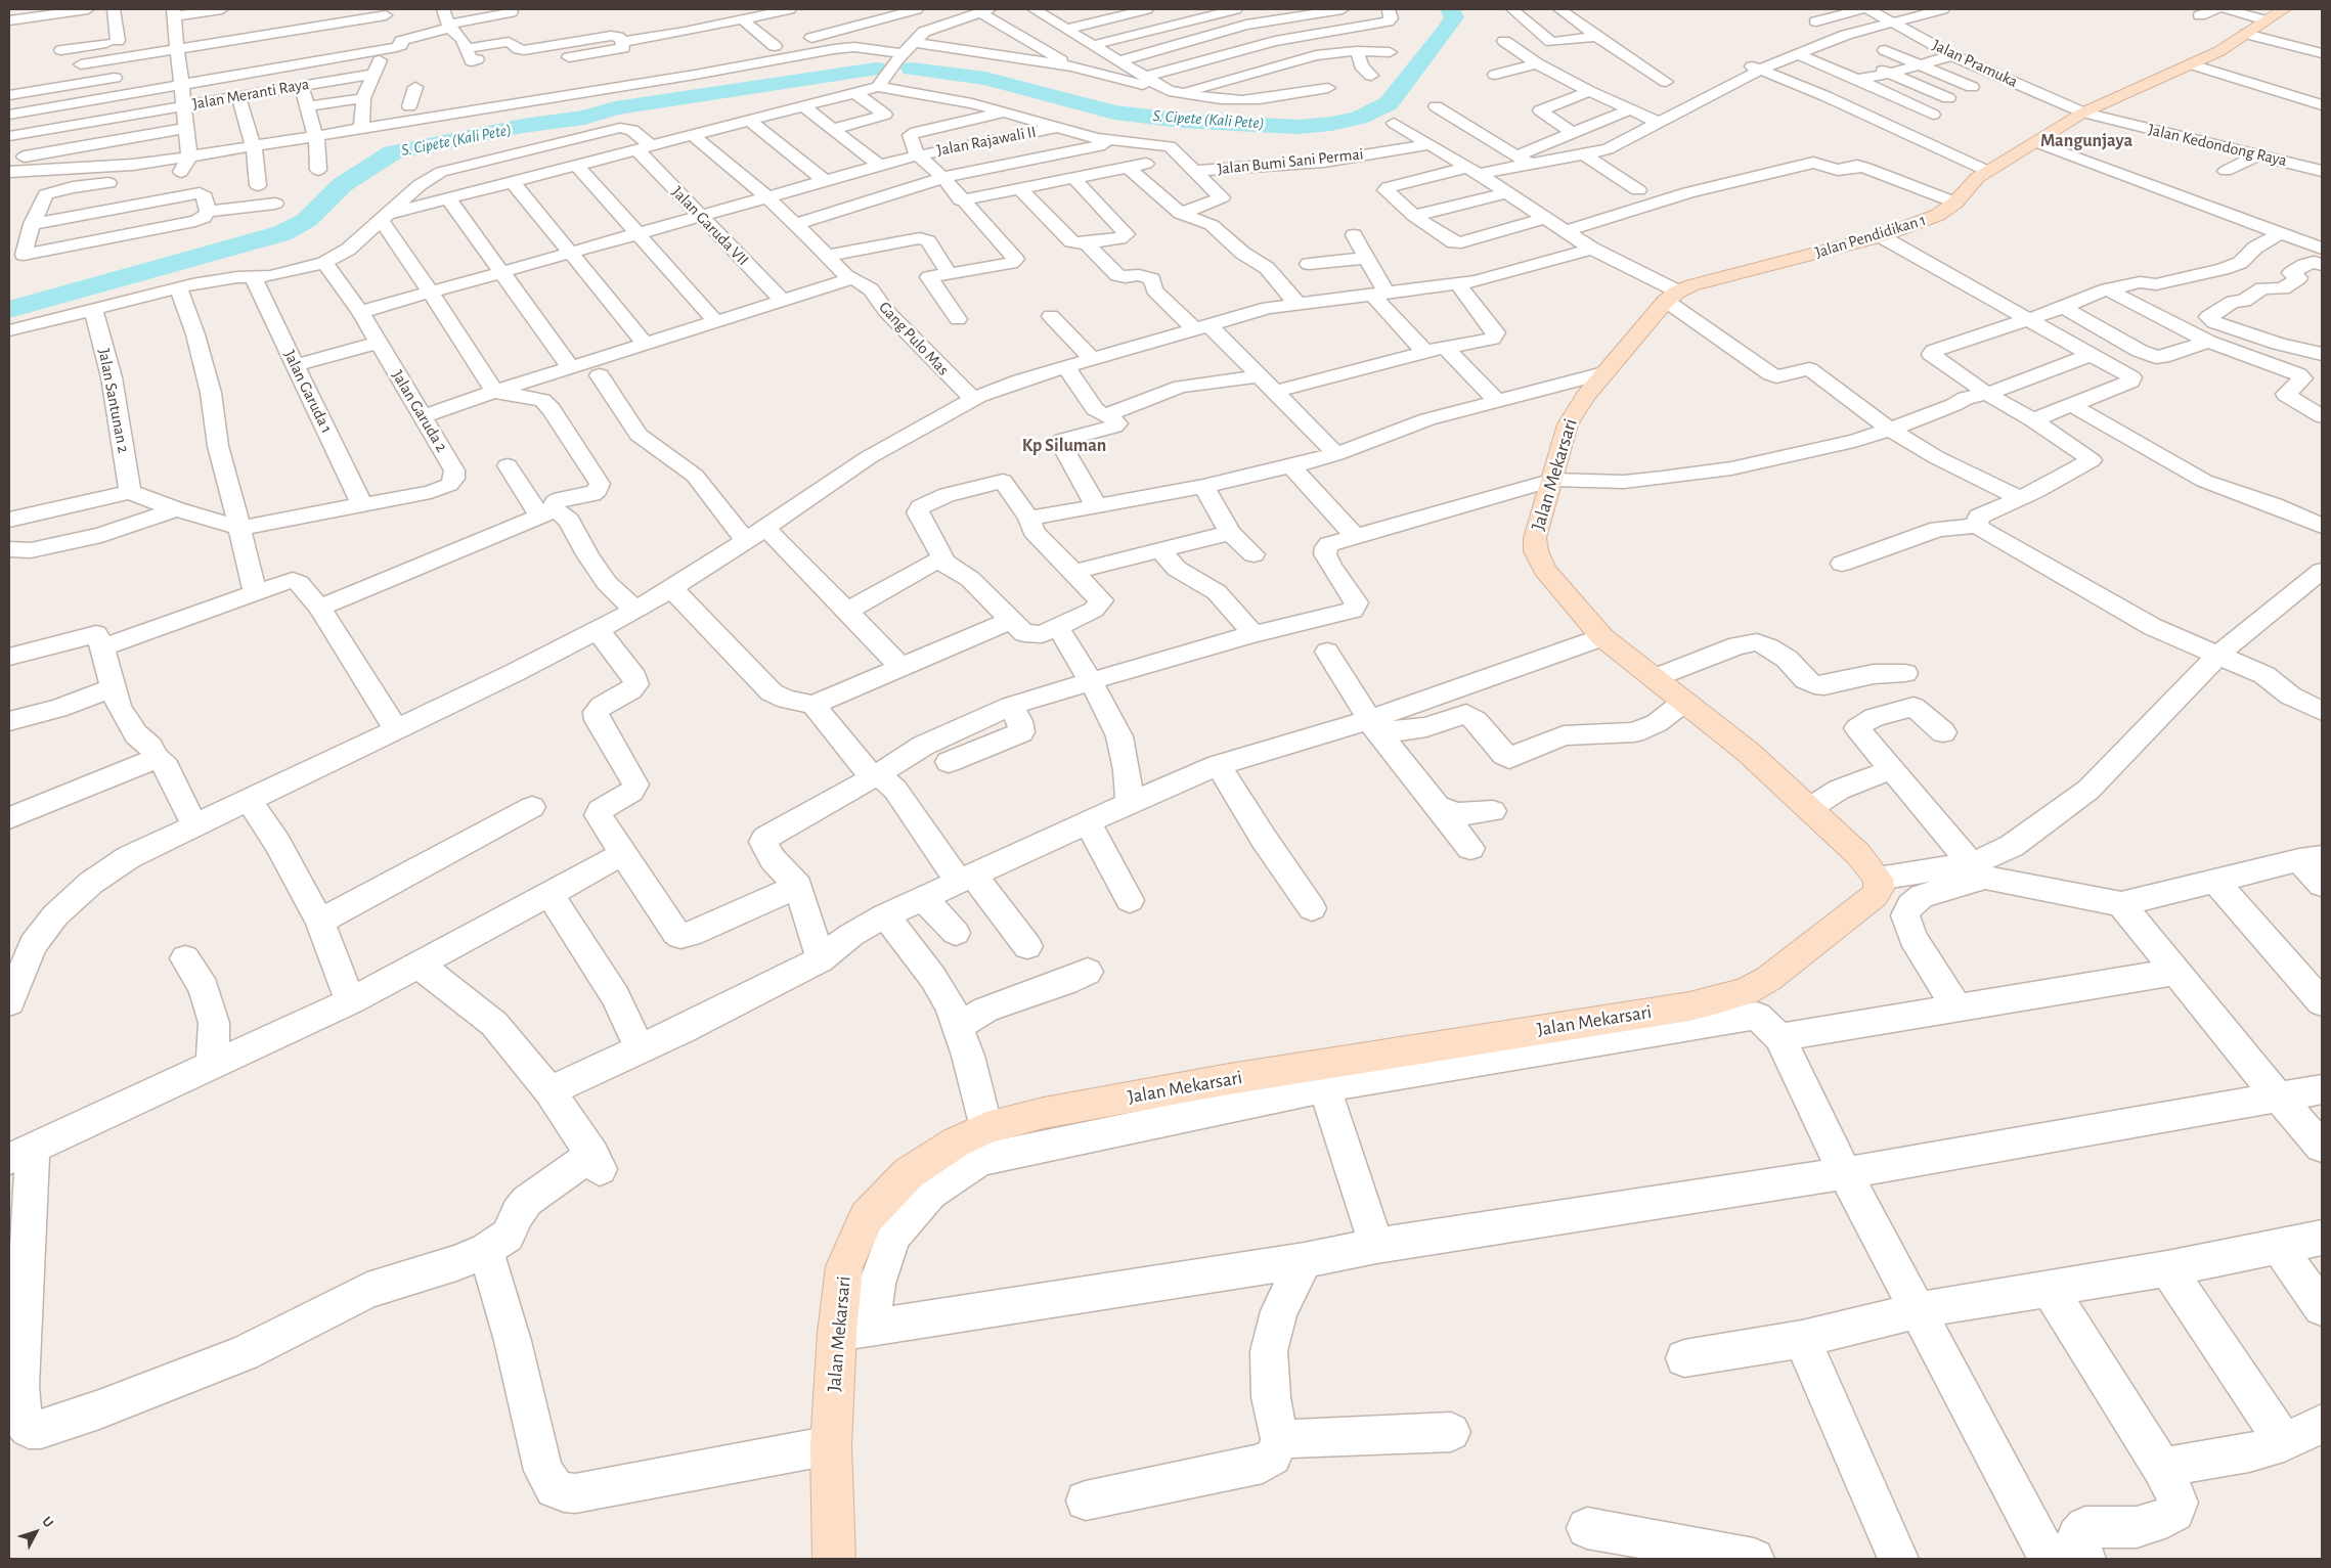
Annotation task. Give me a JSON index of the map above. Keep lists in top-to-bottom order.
{
  "streets": {
    "street": [
      "Jalan Pramuka",
      "Jalan Meranti Raya",
      "Jalan Rajawali II",
      "Jalan Kedondong Raya",
      "Jalan Bumi Sani Permai",
      "Jalan Garuda VII",
      "Jalan Pendidikan 1",
      "Gang Pulo Mas",
      "Jalan Garuda 1",
      "Jalan Santunan 2",
      "Jalan Garuda 2",
      "Jalan Mekarsari"
    ]
  },
  "crossings": [
    ["Jalan Pramuka", "Jalan Kedondong Raya"],
    ["Jalan Pramuka", "Jalan Pendidikan 1"],
    ["Jalan Rajawali II", "Jalan Bumi Sani Permai"],
    ["Jalan Rajawali II", "Jalan Garuda VII"],
    ["Jalan Rajawali II", "Gang Pulo Mas"],
    ["Jalan Rajawali II", "Jalan Garuda 2"],
    ["Jalan Kedondong Raya", "Jalan Pendidikan 1"],
    ["Jalan Garuda VII", "Jalan Garuda 1"],
    ["Jalan Garuda VII", "Jalan Santunan 2"],
    ["Jalan Garuda VII", "Jalan Garuda 2"],
    ["Jalan Pendidikan 1", "Jalan Mekarsari"],
    ["Jalan Garuda 1", "Jalan Garuda 2"]
  ],
  "districts": ["Mangunjaya", "Kp Siluman"],
  "water": ["S. Cipete (Kali Pete)"],
  "north": "top right"
}
